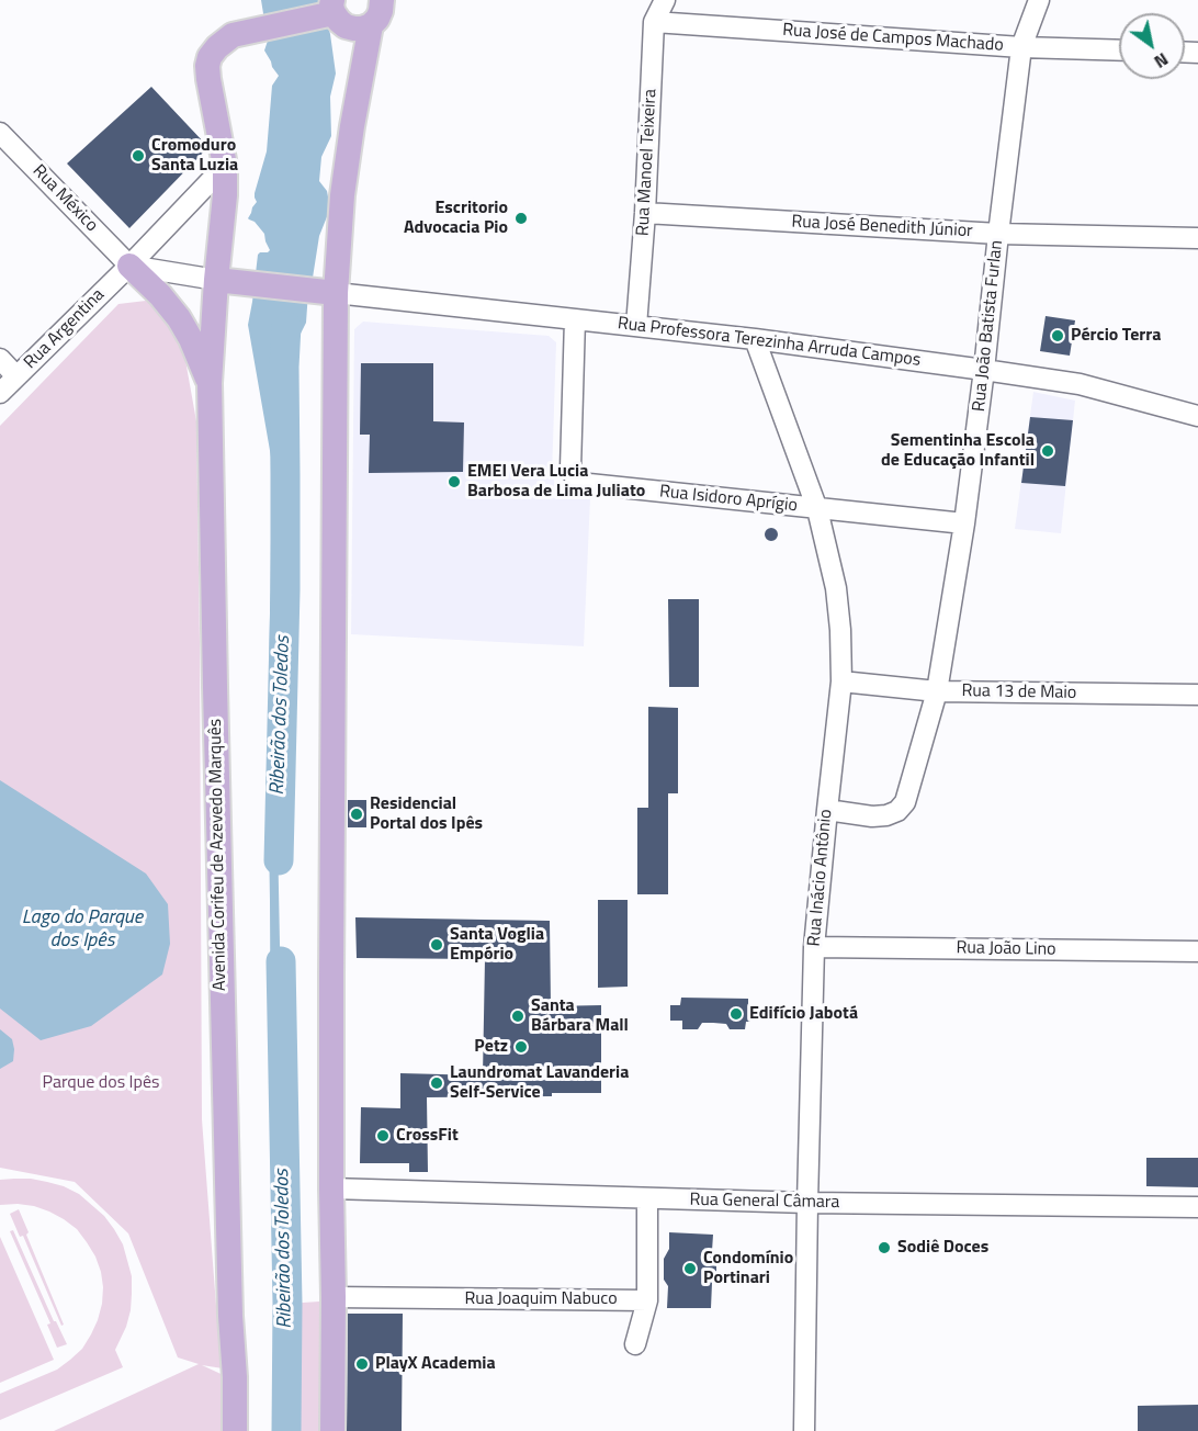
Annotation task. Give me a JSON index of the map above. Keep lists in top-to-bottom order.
{
  "streets": {
    "main road": ["Avenida Corifeu de Azevedo Marquês"],
    "street": [
      "Rua José de Campos Machado",
      "Rua Manoel Teixeira",
      "Rua México",
      "Rua José Benedith Júnior",
      "Rua João Batista Furlan",
      "Rua Argentina",
      "Rua Professora Terezinha Arruda Campos",
      "Rua Isidoro Aprígio",
      "Rua 13 de Maio",
      "Rua Inácio Antônio",
      "Rua João Lino",
      "Rua General Câmara",
      "Rua Joaquim Nabuco"
    ]
  },
  "crossings": [
    ["Rua José de Campos Machado", "Rua Manoel Teixeira"],
    ["Rua José de Campos Machado", "Rua João Batista Furlan"],
    ["Rua Manoel Teixeira", "Rua José Benedith Júnior"],
    ["Rua Manoel Teixeira", "Rua Professora Terezinha Arruda Campos"],
    ["Rua México", "Rua Argentina"],
    ["Rua José Benedith Júnior", "Rua João Batista Furlan"],
    ["Rua João Batista Furlan", "Rua Professora Terezinha Arruda Campos"],
    ["Rua João Batista Furlan", "Rua Isidoro Aprígio"],
    ["Rua João Batista Furlan", "Rua 13 de Maio"],
    ["Rua João Batista Furlan", "Rua Inácio Antônio"],
    ["Rua Argentina", "Avenida Corifeu de Azevedo Marquês"],
    ["Rua Professora Terezinha Arruda Campos", "Rua Isidoro Aprígio"],
    ["Rua Professora Terezinha Arruda Campos", "Rua Inácio Antônio"],
    ["Rua Isidoro Aprígio", "Rua Inácio Antônio"],
    ["Rua 13 de Maio", "Rua Inácio Antônio"],
    ["Rua Inácio Antônio", "Rua João Lino"],
    ["Rua Inácio Antônio", "Rua General Câmara"]
  ],
  "water": ["Ribeirão dos Toledos", "Lago do Parque dos Ipês"],
  "parks": ["Parque dos Ipês"],
  "places": [
    "Cromoduro Santa Luzia",
    "Escritorio Advocacia Pio",
    "Pércio Terra",
    "Sementinha Escola de Educação Infantil",
    "EMEI Vera Lucia Barbosa de Lima Juliato",
    "Residencial Portal dos Ipês",
    "Santa Voglia Empório",
    "Edifício Jabotá",
    "Santa Bárbara Mall",
    "Petz",
    "Laundromat Lavanderia Self-Service",
    "CrossFit",
    "Sodiê Doces",
    "Condomínio Portinari",
    "PlayX Academia"
  ],
  "north": "bottom right"
}
